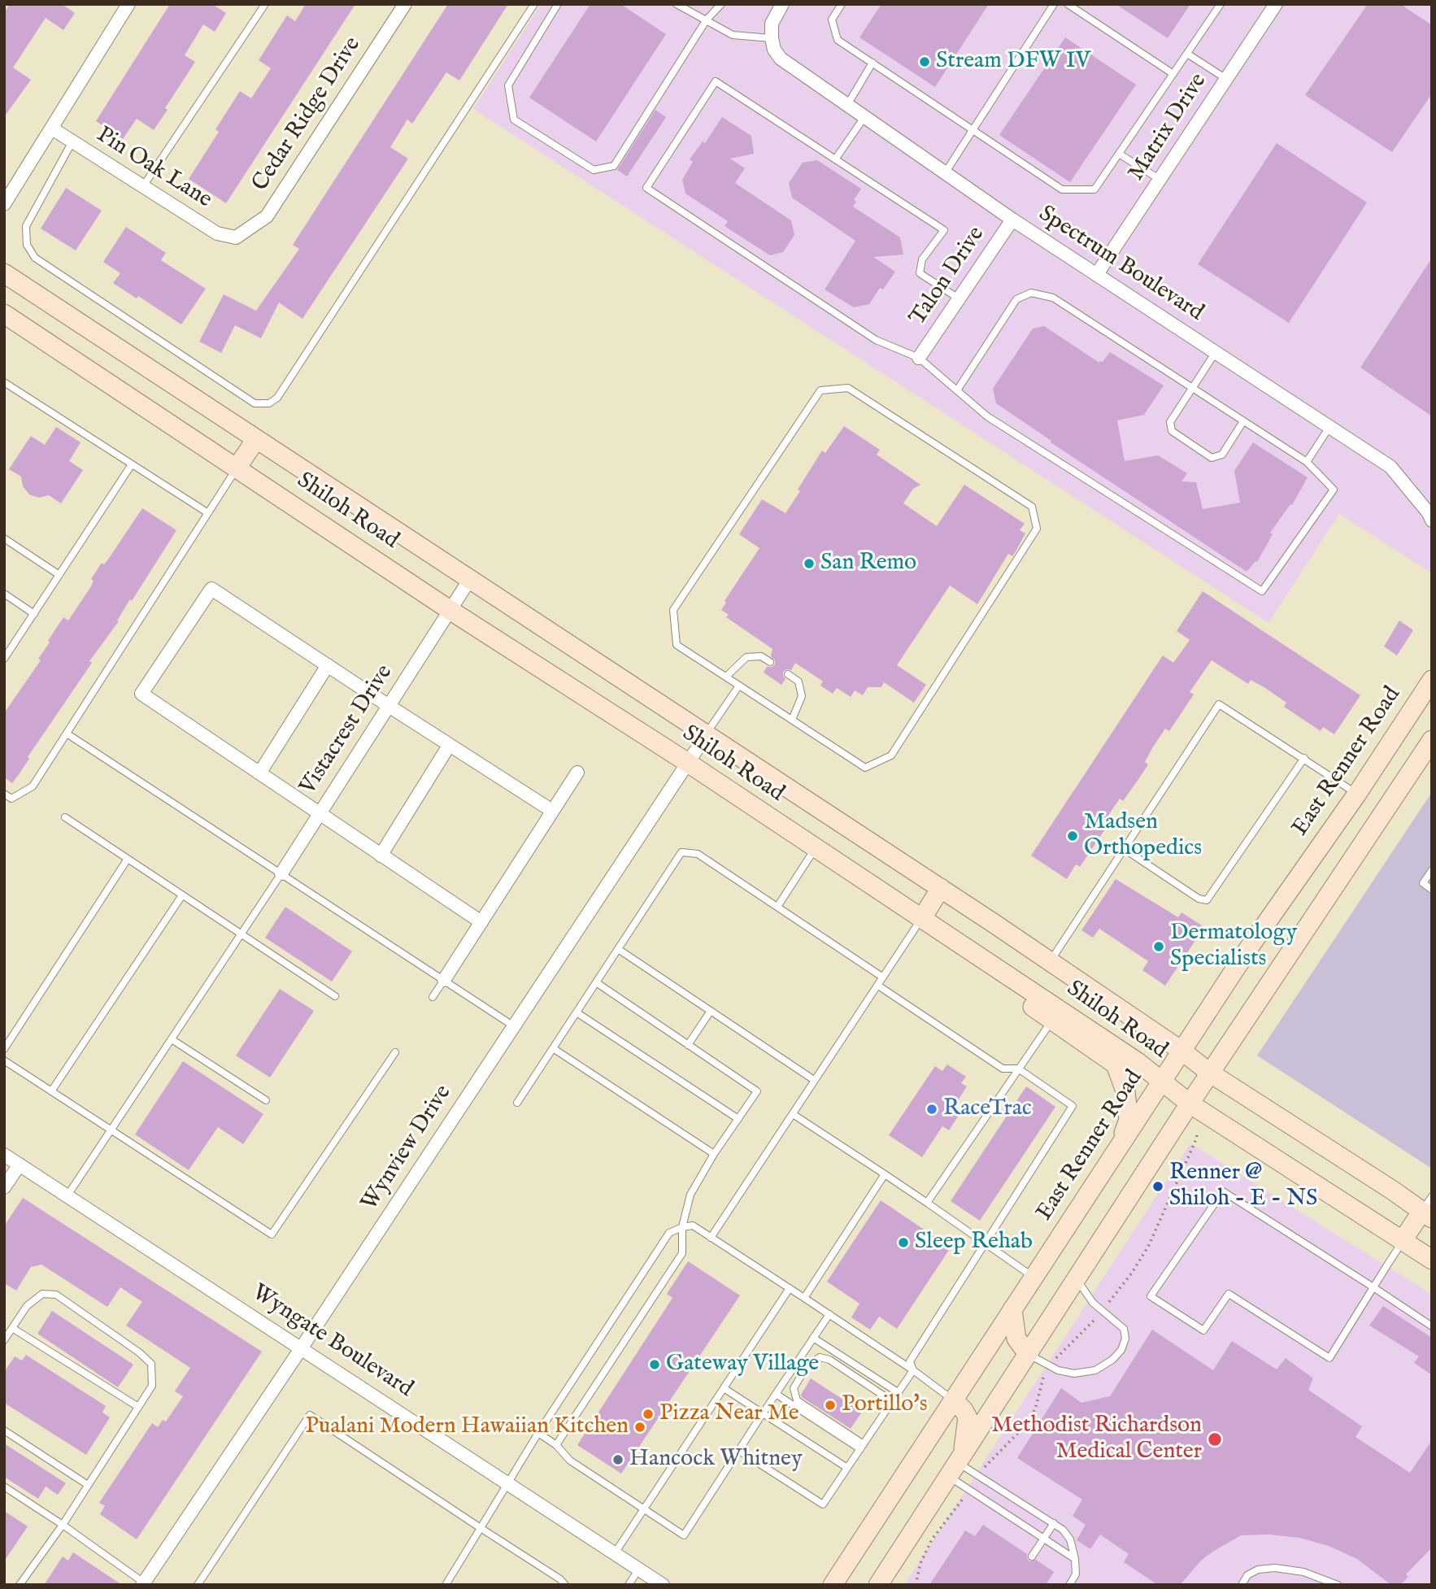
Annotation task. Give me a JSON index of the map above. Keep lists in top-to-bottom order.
{
  "streets": {
    "main road": ["Shiloh Road", "East Renner Road"],
    "street": [
      "Cedar Ridge Drive",
      "Matrix Drive",
      "Pin Oak Lane",
      "Spectrum Boulevard",
      "Talon Drive",
      "Vistacrest Drive",
      "Wynview Drive",
      "Wyngate Boulevard"
    ]
  },
  "crossings": [
    ["Cedar Ridge Drive", "Pin Oak Lane"],
    ["Matrix Drive", "Spectrum Boulevard"],
    ["Spectrum Boulevard", "Talon Drive"],
    ["Shiloh Road", "Vistacrest Drive"],
    ["Shiloh Road", "East Renner Road"],
    ["Shiloh Road", "Wynview Drive"],
    ["Wynview Drive", "Wyngate Boulevard"]
  ],
  "places": [
    "Stream DFW IV",
    "San Remo",
    "Madsen Orthopedics",
    "Dermatology Specialists",
    "RaceTrac",
    "Renner @ Shiloh - E - NS",
    "Sleep Rehab",
    "Gateway Village",
    "Portillo's",
    "Pizza Near Me",
    "Pualani Modern Hawaiian Kitchen",
    "Methodist Richardson Medical Center",
    "Hancock Whitney"
  ]
}
